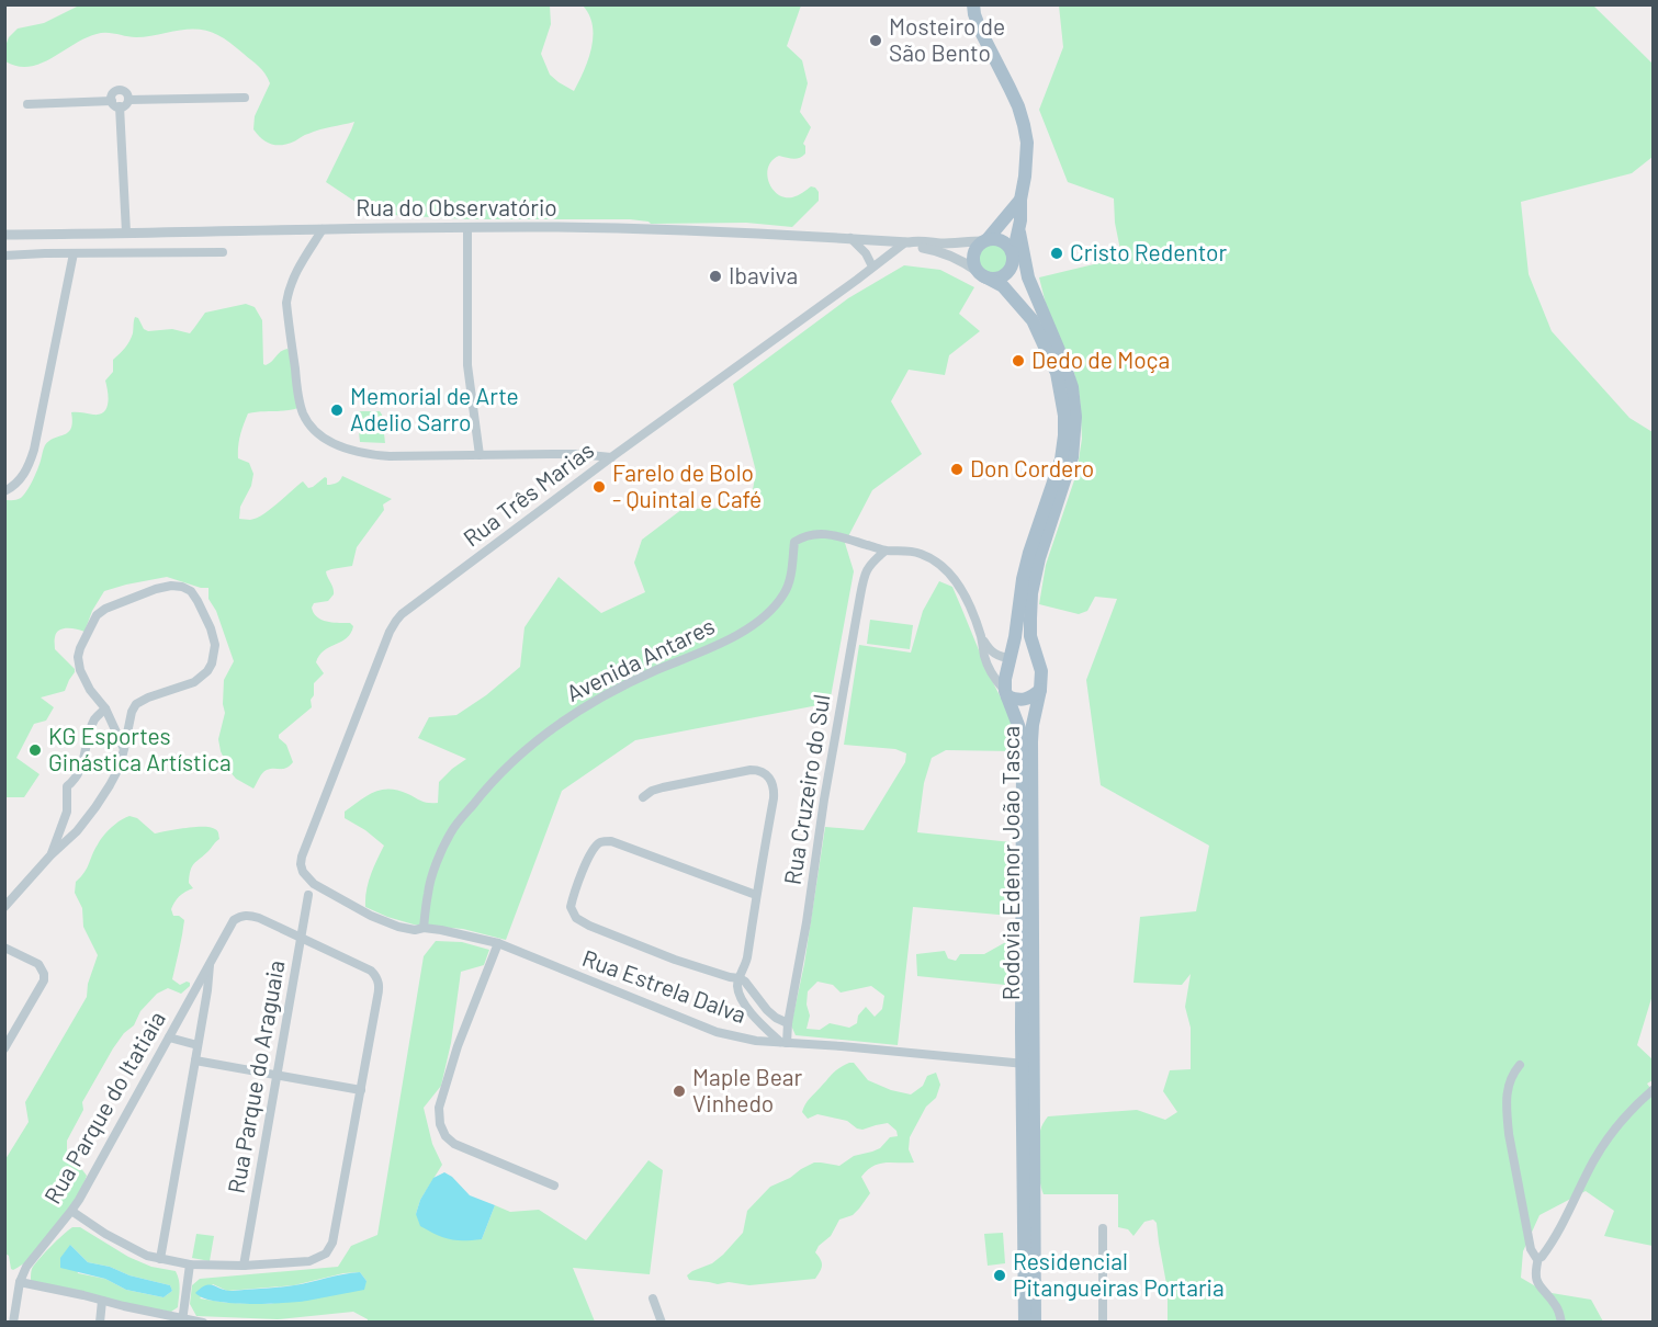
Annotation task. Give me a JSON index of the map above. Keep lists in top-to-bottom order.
{
  "streets": {
    "main road": ["Rodovia Edenor João Tasca"],
    "street": [
      "Rua do Observatório",
      "Rua Três Marias",
      "Avenida Antares",
      "Rua Cruzeiro do Sul",
      "Rua Estrela Dalva",
      "Rua Parque do Araguaia",
      "Rua Parque do Itatiaia"
    ]
  },
  "crossings": [
    ["Rua do Observatório", "Rua Três Marias"],
    ["Rua do Observatório", "Rodovia Edenor João Tasca"],
    ["Rua Três Marias", "Rua Estrela Dalva"],
    ["Avenida Antares", "Rua Cruzeiro do Sul"],
    ["Avenida Antares", "Rua Estrela Dalva"],
    ["Rua Cruzeiro do Sul", "Rua Estrela Dalva"],
    ["Rodovia Edenor João Tasca", "Rua Estrela Dalva"],
    ["Rua Parque do Araguaia", "Rua Parque do Itatiaia"]
  ],
  "places": [
    "Mosteiro de São Bento",
    "Cristo Redentor",
    "Ibaviva",
    "Dedo de Moça",
    "Memorial de Arte Adelio Sarro",
    "Don Cordero",
    "Farelo de Bolo - Quintal e Café",
    "KG Esportes Ginástica Artística",
    "Maple Bear Vinhedo",
    "Residencial Pitangueiras Portaria"
  ]
}
